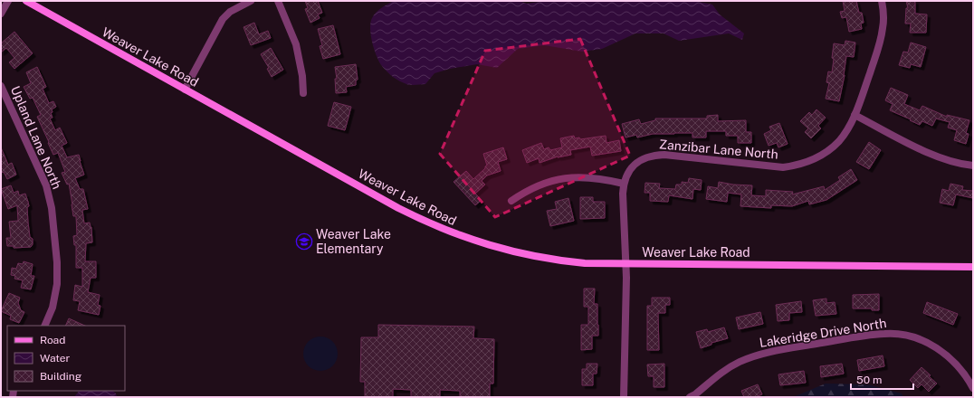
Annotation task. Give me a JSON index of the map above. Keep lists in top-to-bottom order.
{
  "streets": {
    "main road": ["Weaver Lake Road"],
    "street": ["Upland Lane North", "Zanzibar Lane North", "Lakeridge Drive North"]
  },
  "crossings": [
    ["Weaver Lake Road", "Zanzibar Lane North"]
  ],
  "places": {
    "school or university": ["Weaver Lake Elementary"]
  },
  "legend": ["Road", "Water", "Building"],
  "scale_bar": "50 m"
}
